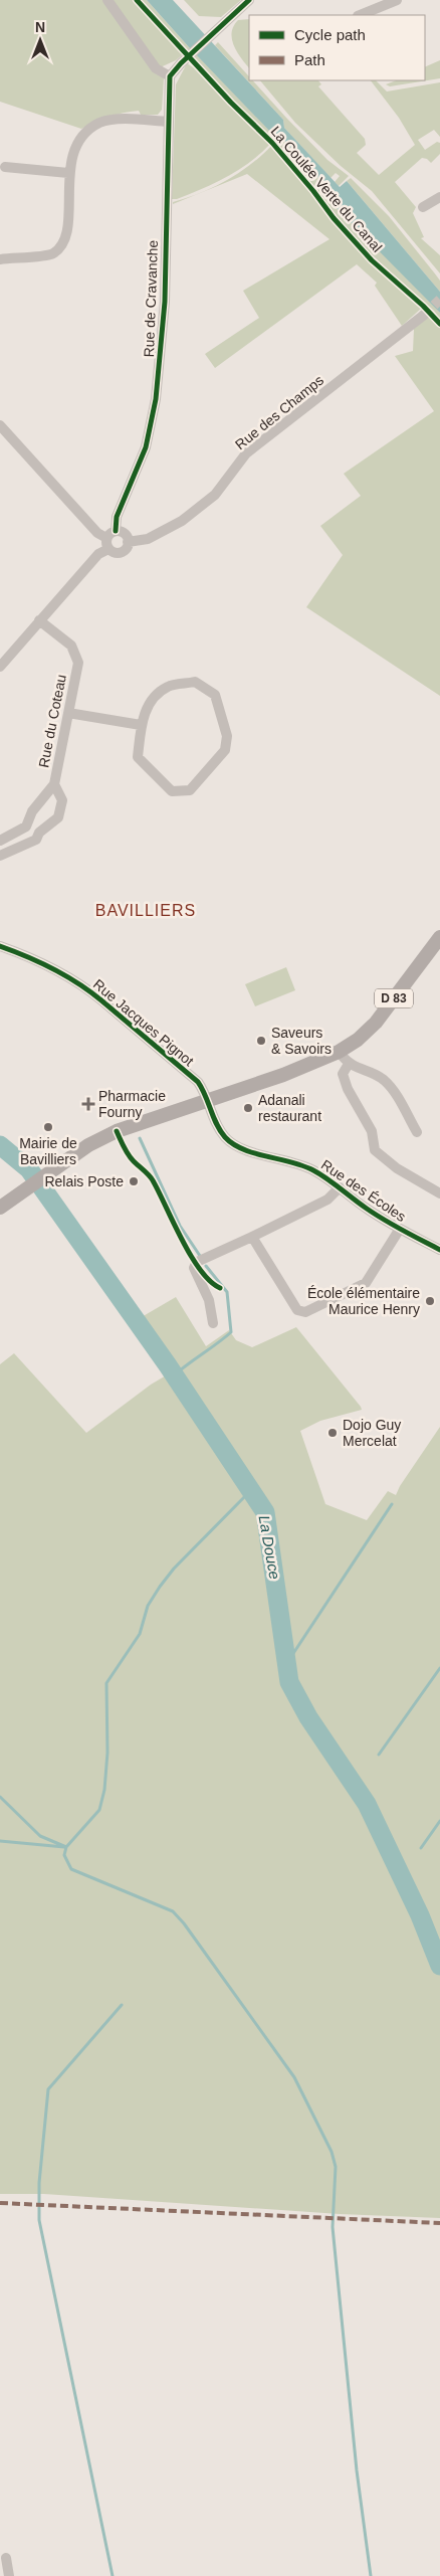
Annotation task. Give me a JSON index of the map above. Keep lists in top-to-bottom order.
{
  "streets": {
    "main road": ["D 83"],
    "street": [
      "Rue de Cravanche",
      "Rue des Champs",
      "Rue du Coteau",
      "Rue Jacques Pignot",
      "Rue des Écoles"
    ],
    "cycle path": ["La Coulée Verte du Canal"]
  },
  "crossings": [
    ["Rue de Cravanche", "Rue des Champs"],
    ["D 83", "Rue Jacques Pignot"],
    ["D 83", "Rue des Écoles"],
    ["Rue Jacques Pignot", "Rue des Écoles"]
  ],
  "districts": ["BAVILLIERS"],
  "water": ["La Douce"],
  "places": {
    "other": [
      "Saveurs & Savoirs",
      "Adanali restaurant",
      "Mairie de Bavilliers",
      "Relais Poste",
      "École élémentaire Maurice Henry",
      "Dojo Guy Mercelat"
    ],
    "health": ["Pharmacie Fourny"]
  },
  "legend": ["Cycle path", "Path"],
  "north": "top"
}
